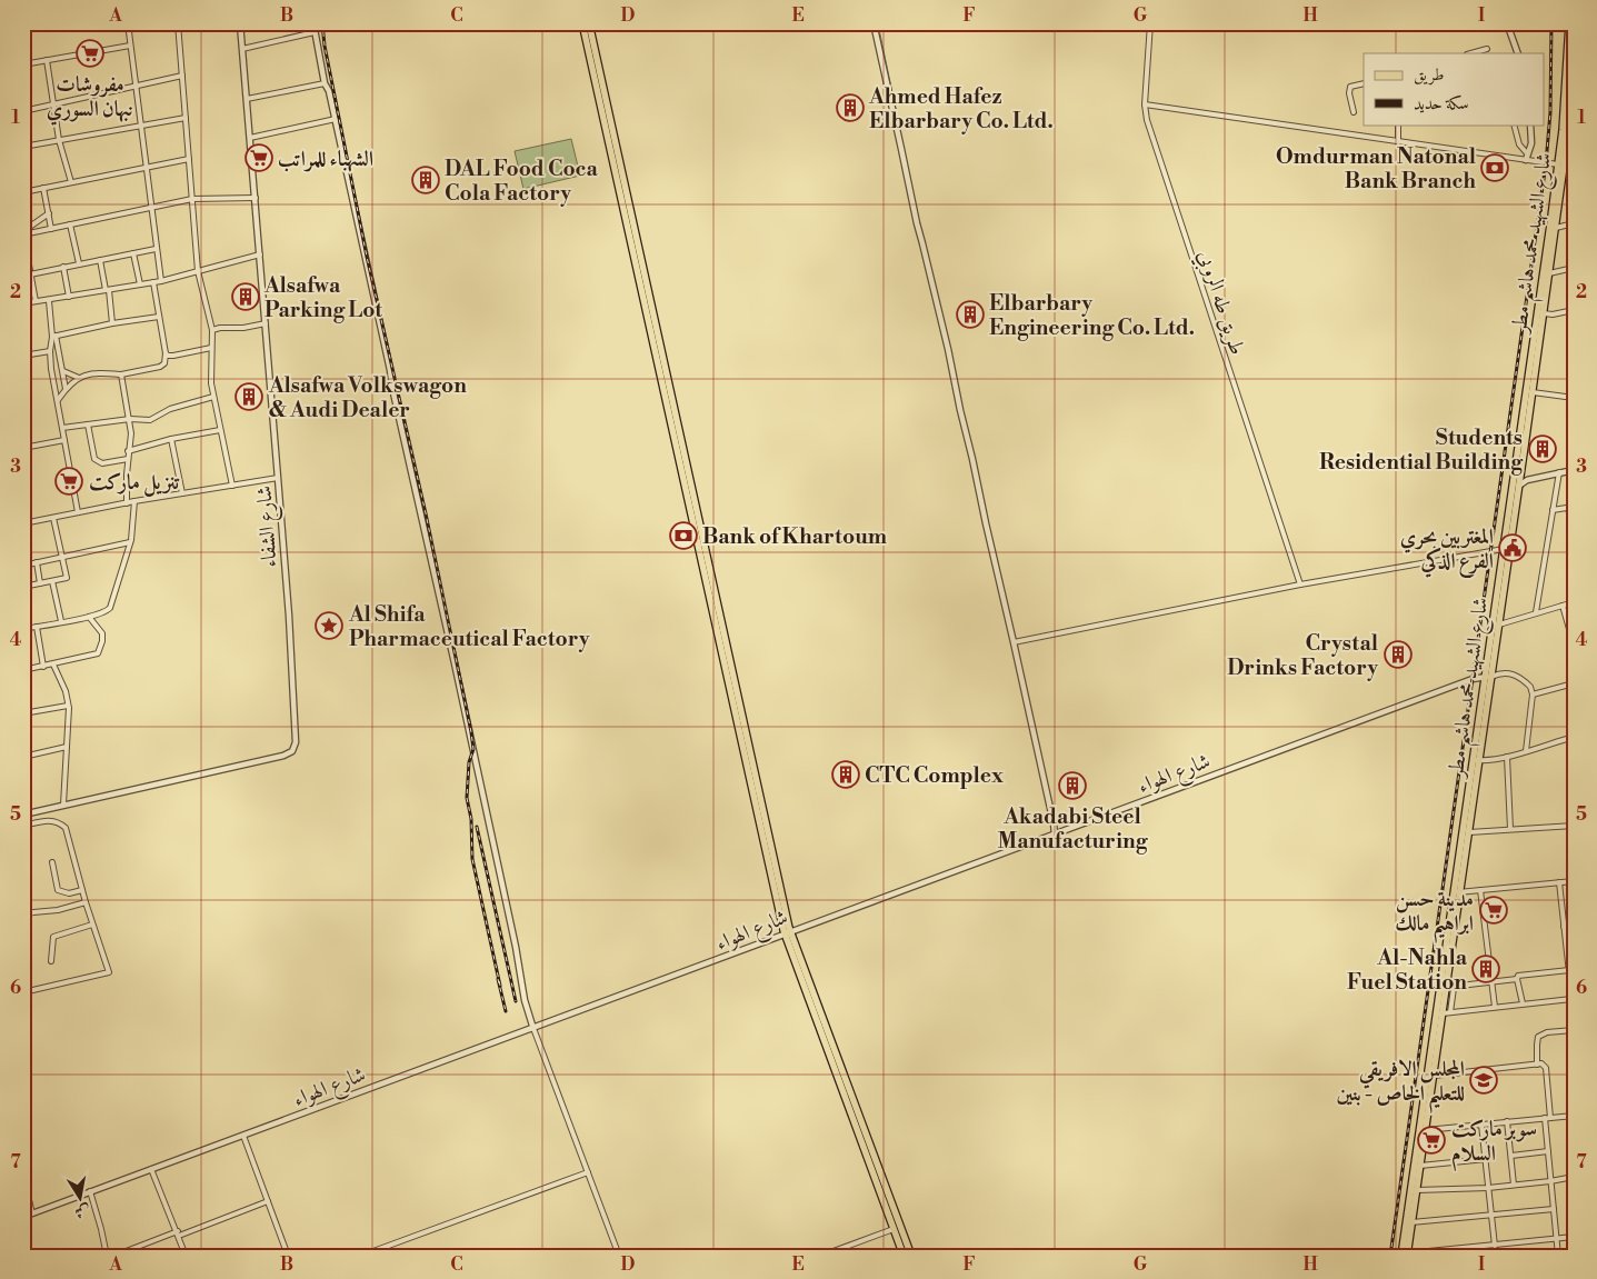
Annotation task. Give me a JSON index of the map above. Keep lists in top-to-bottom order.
{
  "streets": {
    "main road": ["شارع الشهيد محمد هاشم مطر"],
    "street": ["طريق طه الروبي", "شارع الشفاء", "شارع الهواء"]
  },
  "crossings": [
    ["شارع الشهيد محمد هاشم مطر", "شارع الهواء"]
  ],
  "places": {
    "supermarket": [
      "مفروشات نبهان السوري",
      "الشهباء للمراتب",
      "تنزيل ماركت",
      "مدينة حسن ابراهيم مالك",
      "سوبر ماركت السلام"
    ],
    "building": [
      "Ahmed Hafez Elbarbary Co. Ltd.",
      "DAL Food Coca Cola Factory",
      "Alsafwa Parking Lot",
      "Elbarbary Engineering Co. Ltd.",
      "Alsafwa Volkswagon & Audi Dealer",
      "Students Residential Building",
      "Crystal Drinks Factory",
      "CTC Complex",
      "Akadabi Steel Manufacturing",
      "Al-Nahla Fuel Station"
    ],
    "bank": ["Omdurman Natonal Bank Branch", "Bank of Khartoum"],
    "public building": ["المغتربين بحري الفرع الذكي"],
    "place": ["Al Shifa Pharmaceutical Factory"],
    "school or university": ["المجلس الافريقي للتعليم الخاص - بنين"]
  },
  "legend": ["طريق", "سكة حديد"],
  "north": "bottom",
  "grid": {
    "columns": [
      "A",
      "B",
      "C",
      "D",
      "E",
      "F",
      "G",
      "H",
      "I"
    ],
    "rows": [
      "1",
      "2",
      "3",
      "4",
      "5",
      "6",
      "7"
    ]
  }
}
